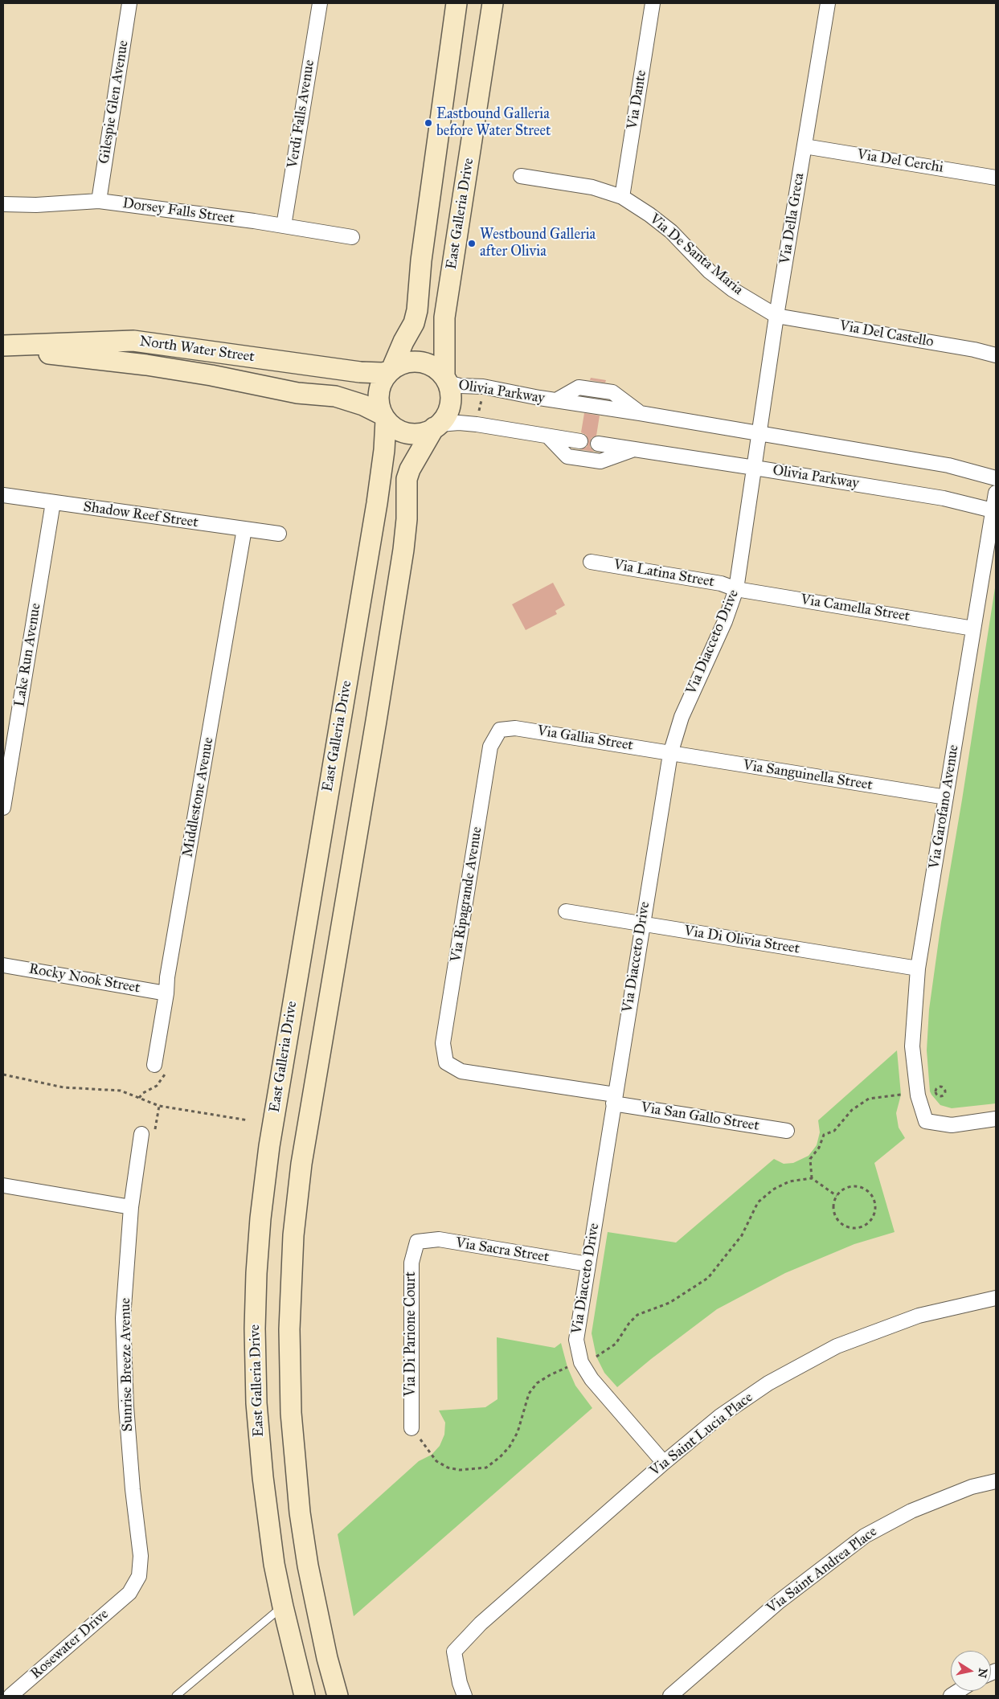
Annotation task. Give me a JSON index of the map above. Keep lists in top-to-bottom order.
{
  "streets": {
    "main road": ["East Galleria Drive", "North Water Street"],
    "street": [
      "Via Dante",
      "Gilespie Glen Avenue",
      "Verdi Falls Avenue",
      "Via Del Cerchi",
      "Dorsey Falls Street",
      "Via Della Greca",
      "Via De Santa Maria",
      "Via Del Castello",
      "Olivia Parkway",
      "Shadow Reef Street",
      "Via Latina Street",
      "Via Camella Street",
      "Via Diacceto Drive",
      "Lake Run Avenue",
      "Via Gallia Street",
      "Via Sanguinella Street",
      "Middlestone Avenue",
      "Via Garofano Avenue",
      "Via Ripagrande Avenue",
      "Via Di Olivia Street",
      "Rocky Nook Street",
      "Via San Gallo Street",
      "Via Sacra Street",
      "Via Di Parione Court",
      "Sunrise Breeze Avenue",
      "Via Saint Lucia Place",
      "Via Saint Andrea Place",
      "Rosewater Drive"
    ]
  },
  "crossings": [
    ["Via Dante", "Via De Santa Maria"],
    ["Gilespie Glen Avenue", "Dorsey Falls Street"],
    ["Verdi Falls Avenue", "Dorsey Falls Street"],
    ["Via Del Cerchi", "Via Della Greca"],
    ["East Galleria Drive", "North Water Street"],
    ["East Galleria Drive", "Olivia Parkway"],
    ["Via Della Greca", "Via De Santa Maria"],
    ["Via Della Greca", "Via Del Castello"],
    ["Via Della Greca", "Olivia Parkway"],
    ["Via Della Greca", "Via Diacceto Drive"],
    ["Via De Santa Maria", "Via Del Castello"],
    ["North Water Street", "Olivia Parkway"],
    ["Olivia Parkway", "Via Diacceto Drive"],
    ["Olivia Parkway", "Via Garofano Avenue"],
    ["Shadow Reef Street", "Lake Run Avenue"],
    ["Shadow Reef Street", "Middlestone Avenue"],
    ["Via Latina Street", "Via Camella Street"],
    ["Via Latina Street", "Via Diacceto Drive"],
    ["Via Camella Street", "Via Diacceto Drive"],
    ["Via Camella Street", "Via Garofano Avenue"],
    ["Via Diacceto Drive", "Via Gallia Street"],
    ["Via Diacceto Drive", "Via Sanguinella Street"],
    ["Via Diacceto Drive", "Via Di Olivia Street"],
    ["Via Diacceto Drive", "Via San Gallo Street"],
    ["Via Diacceto Drive", "Via Sacra Street"],
    ["Via Diacceto Drive", "Via Saint Lucia Place"],
    ["Via Gallia Street", "Via Sanguinella Street"],
    ["Via Gallia Street", "Via Ripagrande Avenue"],
    ["Via Sanguinella Street", "Via Garofano Avenue"],
    ["Middlestone Avenue", "Rocky Nook Street"],
    ["Via Garofano Avenue", "Via Di Olivia Street"],
    ["Via Ripagrande Avenue", "Via San Gallo Street"],
    ["Via Sacra Street", "Via Di Parione Court"],
    ["Sunrise Breeze Avenue", "Rosewater Drive"]
  ],
  "places": ["Eastbound Galleria before Water Street", "Westbound Galleria after Olivia"],
  "north": "right"
}
